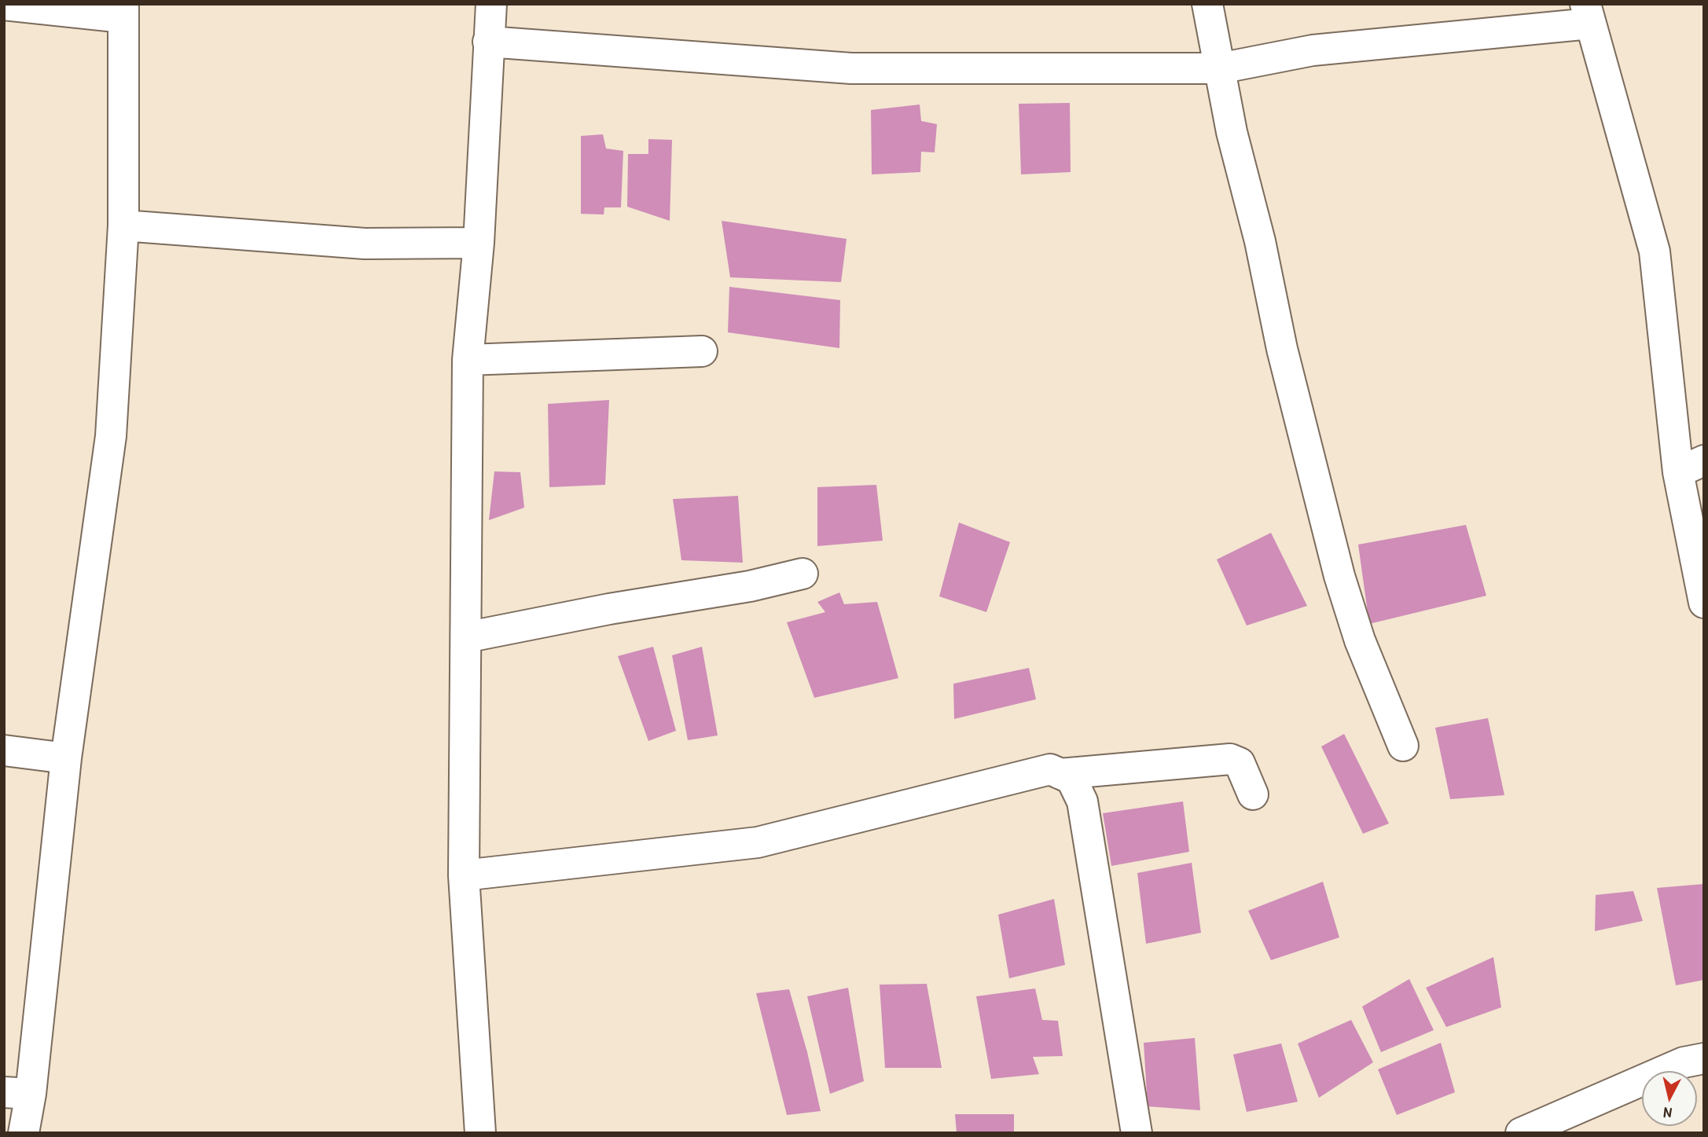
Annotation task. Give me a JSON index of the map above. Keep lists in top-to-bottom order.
{
  "north": "bottom"
}
